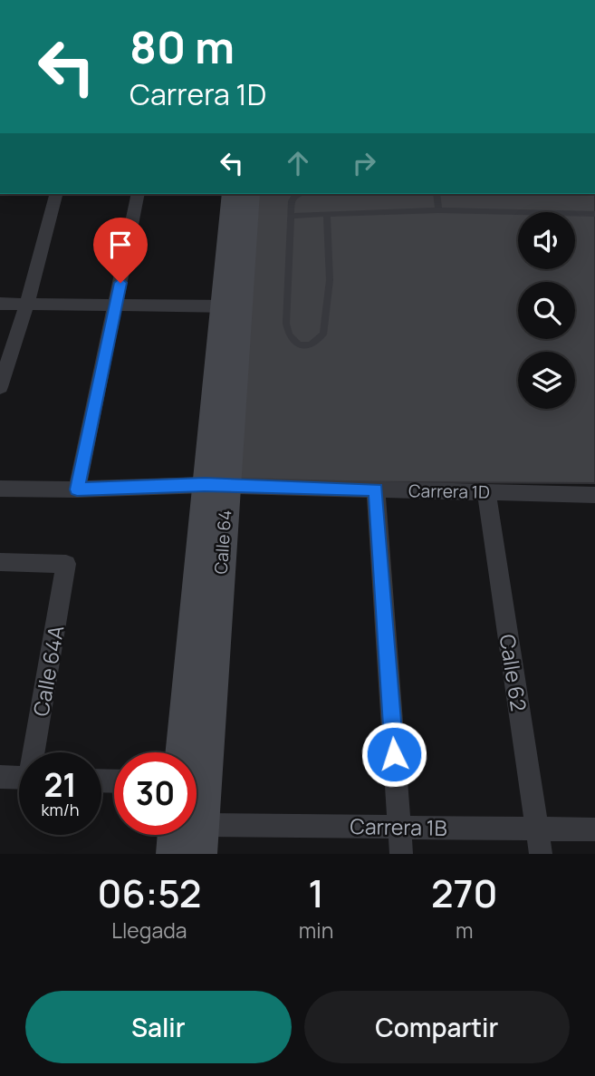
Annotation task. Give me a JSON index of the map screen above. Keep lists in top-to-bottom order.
{
  "streets": {
    "main road": ["Calle 64"],
    "street": [
      "Carrera 1D",
      "Calle 64A",
      "Calle 62",
      "Carrera 1B"
    ]
  },
  "crossings": [
    ["Carrera 1D", "Calle 64"],
    ["Carrera 1D", "Calle 62"],
    ["Calle 62", "Carrera 1B"]
  ],
  "page": {
    "turn": ["80 m", "Carrera 1D"],
    "speed": "21 km/h",
    "limit": "30",
    "eta": [
      "06:52",
      "Llegada",
      "1",
      "min",
      "270",
      "m"
    ],
    "buttons": ["Salir", "Compartir"]
  }
}
